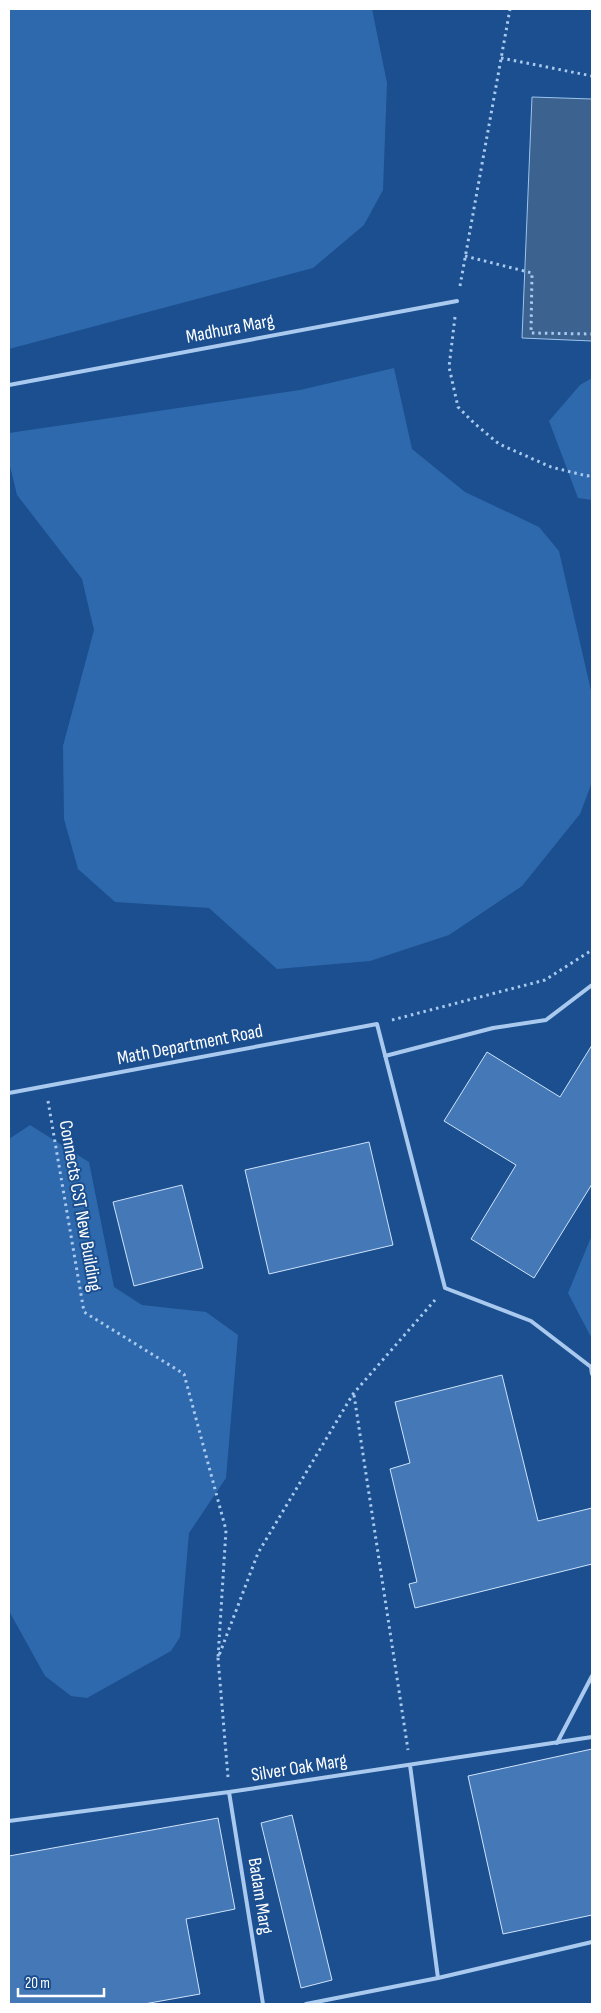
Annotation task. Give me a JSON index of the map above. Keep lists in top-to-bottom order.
{
  "streets": {
    "lane": [
      "Madhura Marg",
      "Math Department Road",
      "Silver Oak Marg",
      "Badam Marg"
    ],
    "path": ["Connects CST New Building"]
  },
  "crossings": [
    ["Math Department Road", "Connects CST New Building"],
    ["Connects CST New Building", "Silver Oak Marg"],
    ["Connects CST New Building", "Badam Marg"],
    ["Silver Oak Marg", "Badam Marg"]
  ],
  "scale_bar": "20 m"
}
